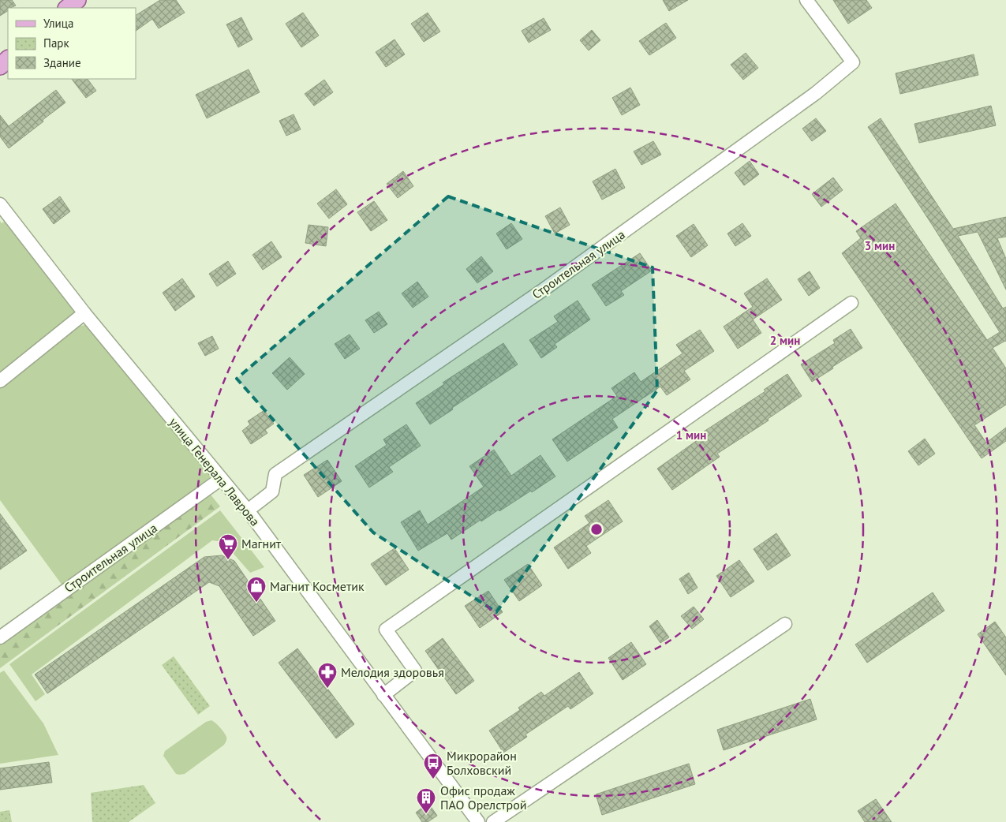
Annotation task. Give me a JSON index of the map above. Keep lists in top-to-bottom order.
{
  "streets": {
    "street": ["Строительная улица", "улица Генерала Лаврова"]
  },
  "crossings": [
    ["Строительная улица", "улица Генерала Лаврова"]
  ],
  "places": {
    "supermarket": ["Магнит"],
    "shop": ["Магнит Косметик"],
    "pharmacy": ["Мелодия здоровья"],
    "bus stop": ["Микрорайон Болховский"],
    "building": ["Офис продаж ПАО Орелстрой"]
  },
  "legend": ["Улица", "Парк", "Здание"],
  "rings": ["3 мин", "2 мин", "1 мин"]
}
